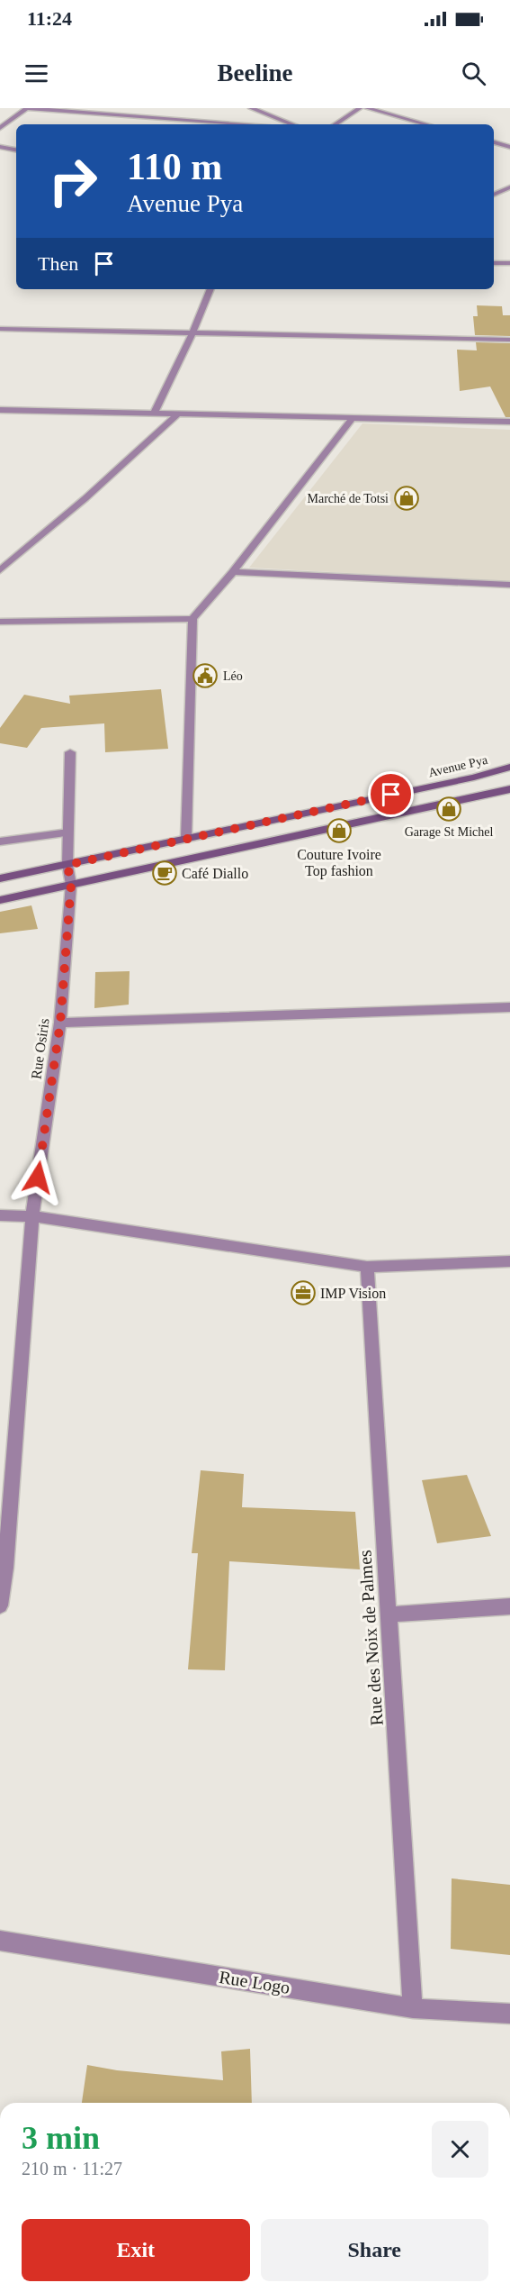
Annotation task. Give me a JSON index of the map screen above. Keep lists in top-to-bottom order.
{
  "streets": {
    "main road": ["Avenue Pya"],
    "street": ["Rue Osiris", "Rue des Noix de Palmes", "Rue Logo"]
  },
  "crossings": [
    ["Avenue Pya", "Rue Osiris"],
    ["Rue des Noix de Palmes", "Rue Logo"]
  ],
  "places": {
    "shop": ["Marché de Totsi", "Garage St Michel", "Couture Ivoire Top fashion"],
    "public building": ["Léo"],
    "cafe": ["Café Diallo"],
    "office": ["IMP Vision"]
  },
  "page": {
    "status": "11:24",
    "header": "Beeline",
    "turn": ["110 m", "Avenue Pya"],
    "then": "Then",
    "heading": ["3 min", "210 m · 11:27"],
    "buttons": ["Exit", "Share"]
  }
}
